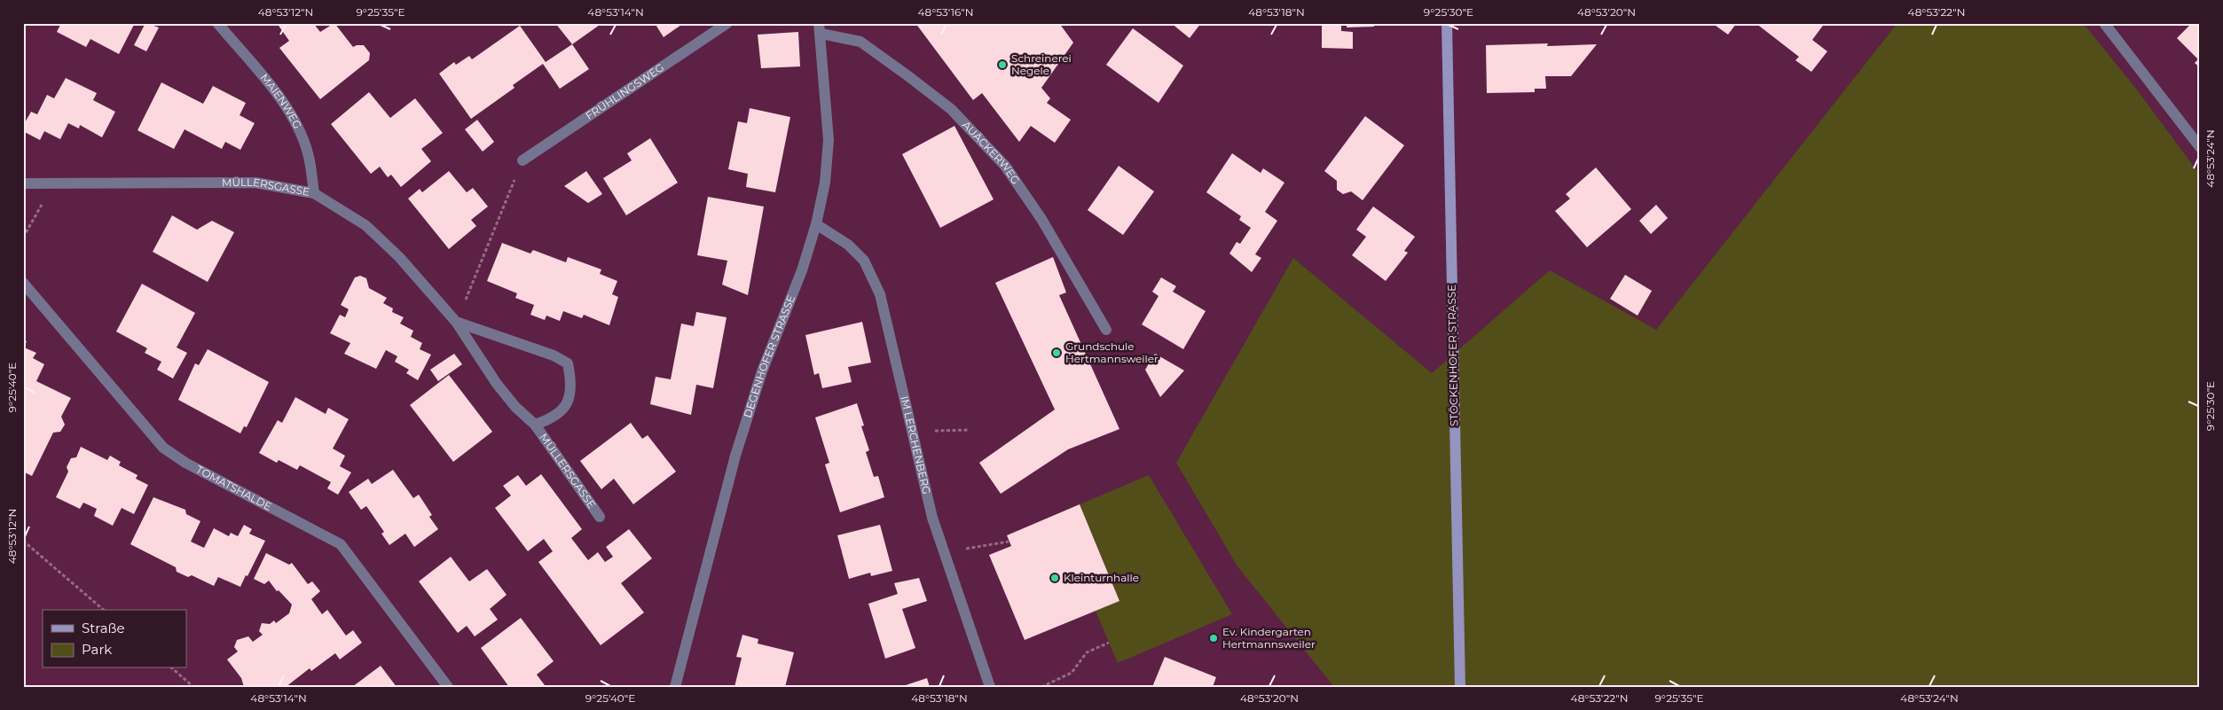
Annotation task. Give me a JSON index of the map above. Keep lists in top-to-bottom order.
{
  "streets": {
    "main road": ["STÖCKENHOFER STRASSE"],
    "street": [
      "FRÜHLINGSWEG",
      "MAIENWEG",
      "AUÄCKERWEG",
      "MÜLLERSGASSE",
      "DEGENHOFER STRASSE",
      "IM LERCHENBERG",
      "TOMATSHALDE"
    ]
  },
  "crossings": [
    ["MAIENWEG", "MÜLLERSGASSE"],
    ["AUÄCKERWEG", "DEGENHOFER STRASSE"],
    ["DEGENHOFER STRASSE", "IM LERCHENBERG"]
  ],
  "places": [
    "Schreinerei Negele",
    "Grundschule Hertmannsweiler",
    "Kleinturnhalle",
    "Ev. Kindergarten Hertmannsweiler"
  ],
  "legend": ["Straße", "Park"],
  "coordinates": [
    "48°53'12\"N",
    "9°25'35\"E",
    "48°53'14\"N",
    "48°53'16\"N",
    "48°53'18\"N",
    "9°25'30\"E",
    "48°53'20\"N",
    "48°53'22\"N",
    "48°53'24\"N",
    "9°25'40\"E"
  ]
}
